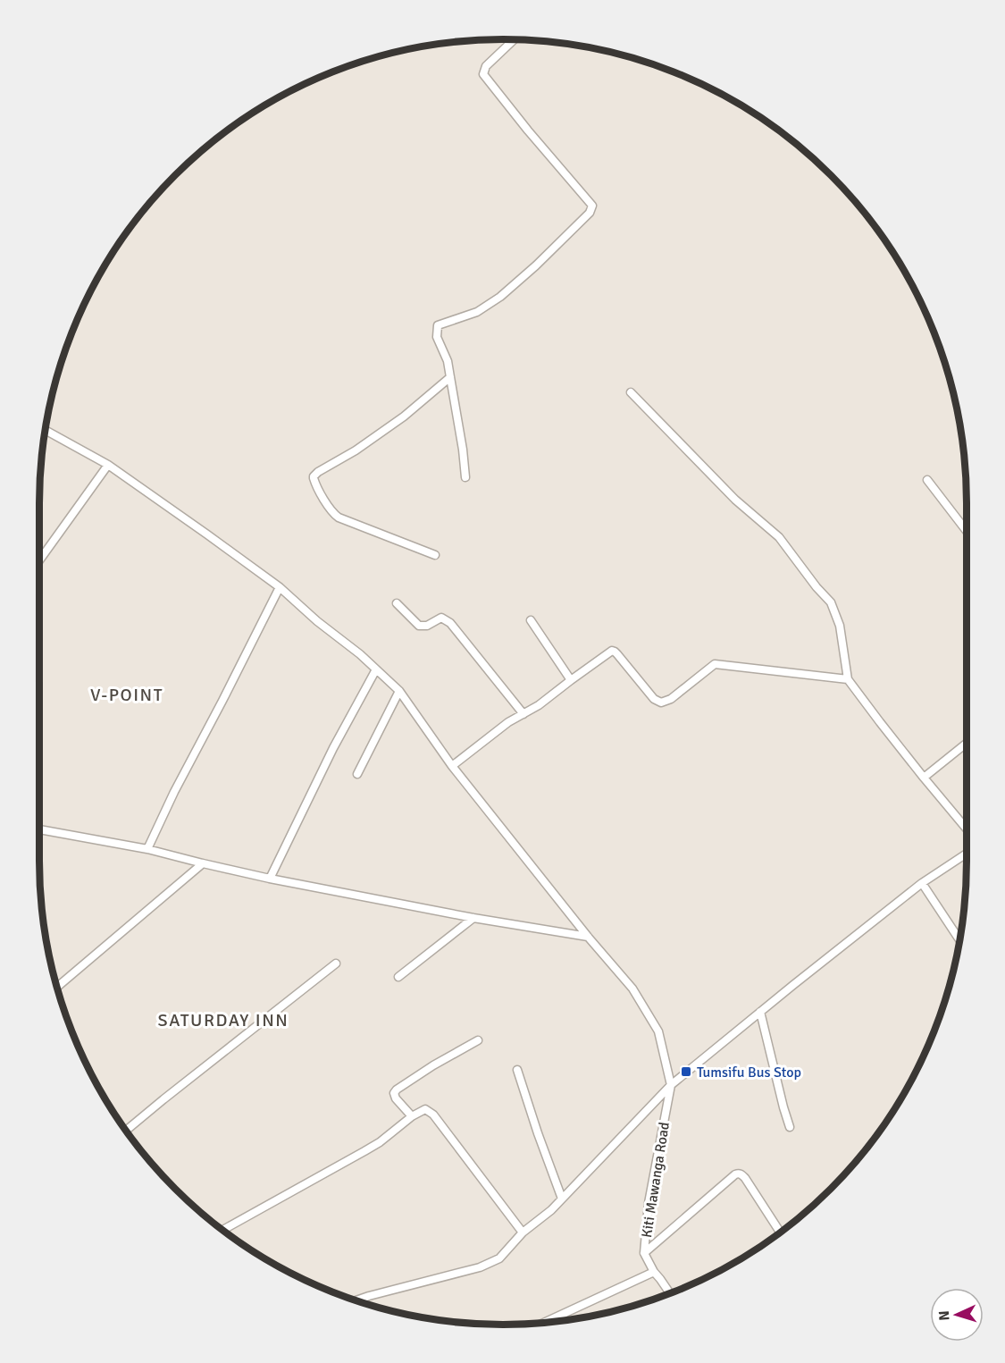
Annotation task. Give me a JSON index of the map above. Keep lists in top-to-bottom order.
{
  "streets": {
    "street": ["Kiti Mawanga Road"]
  },
  "districts": ["V-POINT", "SATURDAY INN"],
  "places": {
    "transit": ["Tumsifu Bus Stop"]
  },
  "north": "left"
}
